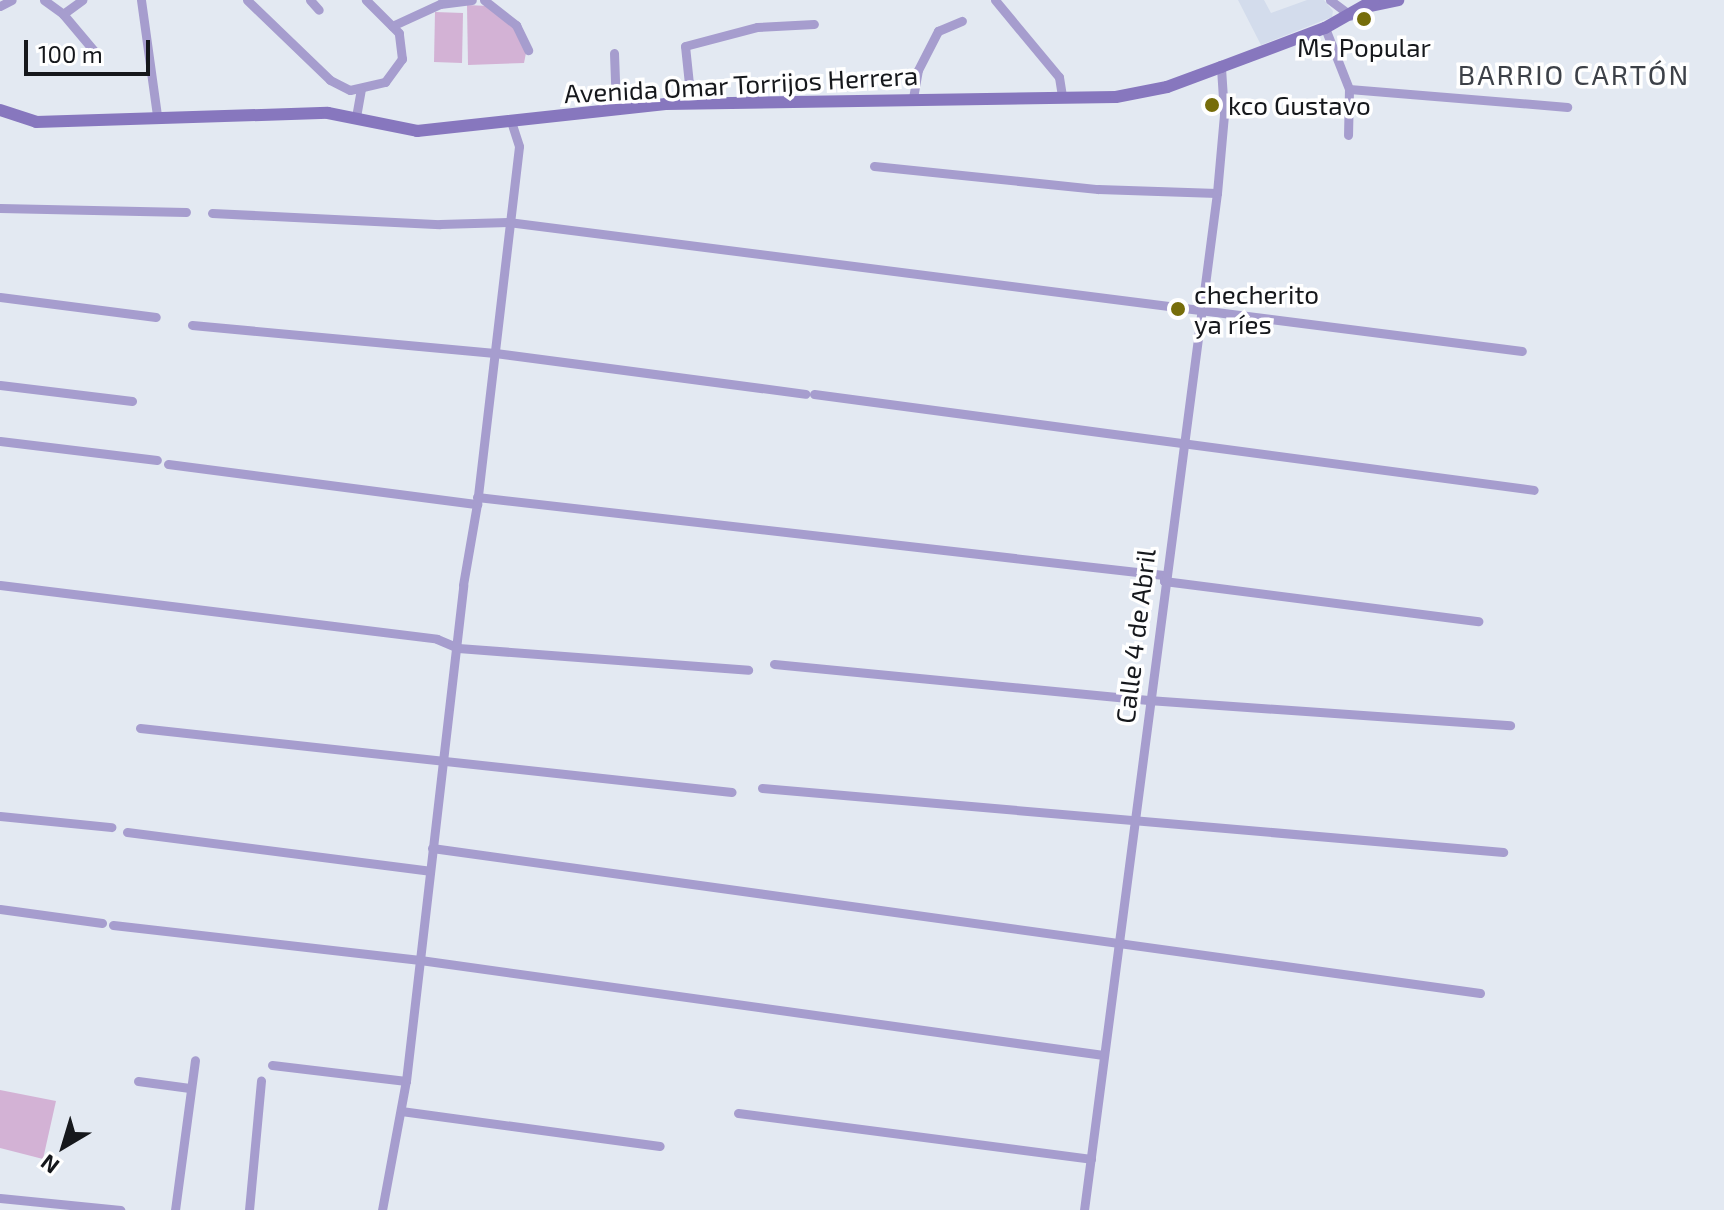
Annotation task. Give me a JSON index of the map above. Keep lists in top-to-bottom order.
{
  "streets": {
    "street": ["Avenida Omar Torrijos Herrera", "Calle 4 de Abril"]
  },
  "crossings": [
    ["Avenida Omar Torrijos Herrera", "Calle 4 de Abril"]
  ],
  "districts": ["BARRIO CARTÓN"],
  "places": ["Ms Popular", "kco Gustavo", "checherito ya ríes"],
  "scale_bar": "100 m",
  "north": "bottom left"
}
